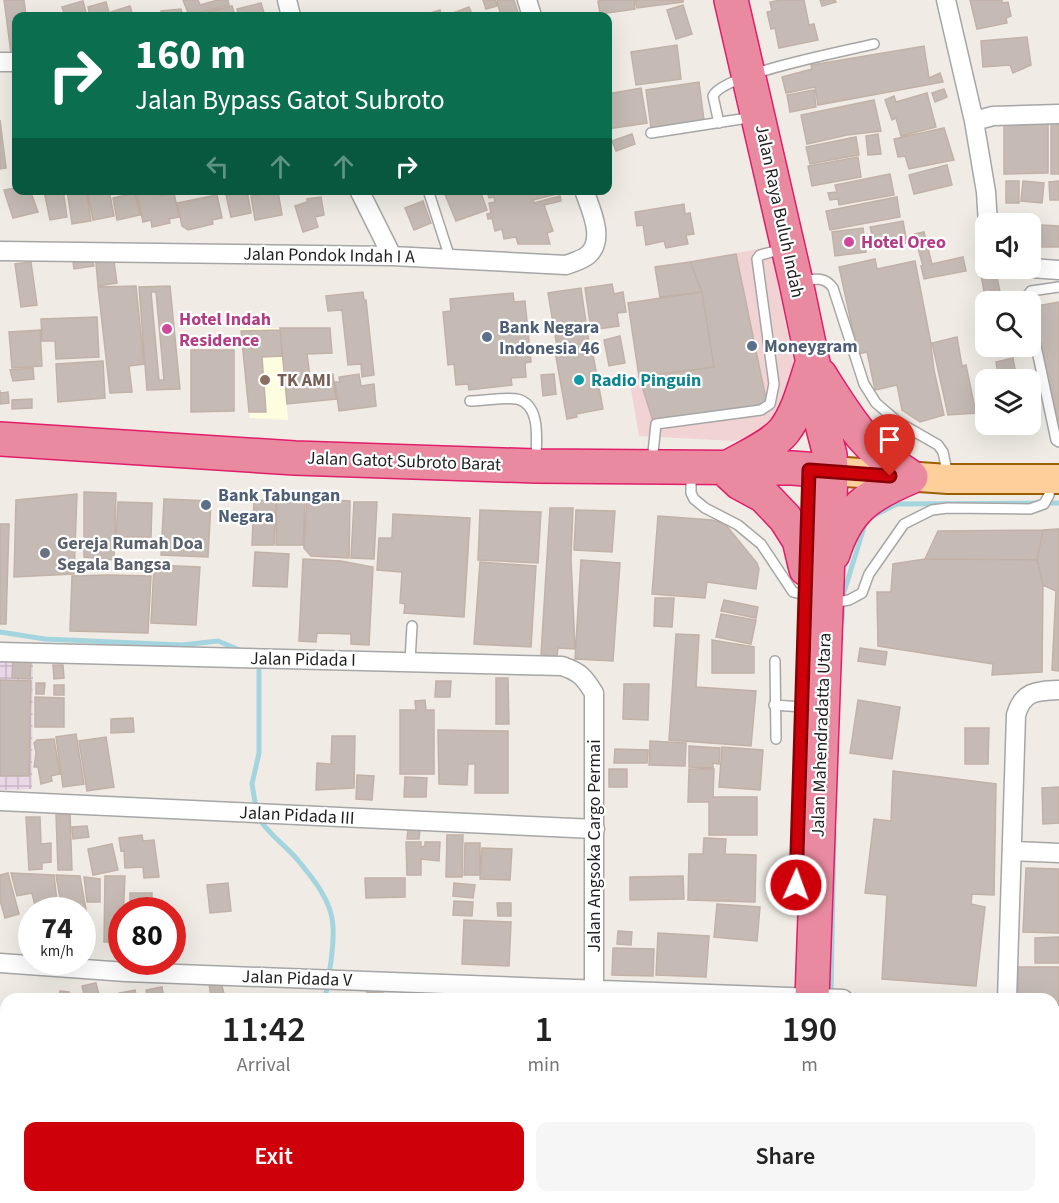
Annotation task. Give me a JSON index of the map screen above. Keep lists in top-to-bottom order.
{
  "streets": {
    "highway": ["Jalan Raya Buluh Indah", "Jalan Gatot Subroto Barat", "Jalan Mahendradatta Utara"],
    "street": [
      "Jalan Pondok Indah I A",
      "Jalan Pidada I",
      "Jalan Pidada III",
      "Jalan Angsoka Cargo Permai",
      "Jalan Pidada V"
    ]
  },
  "crossings": [
    ["Jalan Raya Buluh Indah", "Jalan Gatot Subroto Barat"],
    ["Jalan Raya Buluh Indah", "Jalan Mahendradatta Utara"],
    ["Jalan Gatot Subroto Barat", "Jalan Mahendradatta Utara"],
    ["Jalan Pidada I", "Jalan Angsoka Cargo Permai"],
    ["Jalan Pidada III", "Jalan Angsoka Cargo Permai"]
  ],
  "places": [
    "Hotel Oreo",
    "Hotel Indah Residence",
    "Bank Negara Indonesia 46",
    "Moneygram",
    "TK AMI",
    "Radio Pinguin",
    "Bank Tabungan Negara",
    "Gereja Rumah Doa Segala Bangsa"
  ],
  "page": {
    "turn": ["160 m", "Jalan Bypass Gatot Subroto"],
    "speed": "74 km/h",
    "limit": "80",
    "eta": [
      "11:42",
      "Arrival",
      "1",
      "min",
      "190",
      "m"
    ],
    "buttons": ["Exit", "Share"]
  }
}
